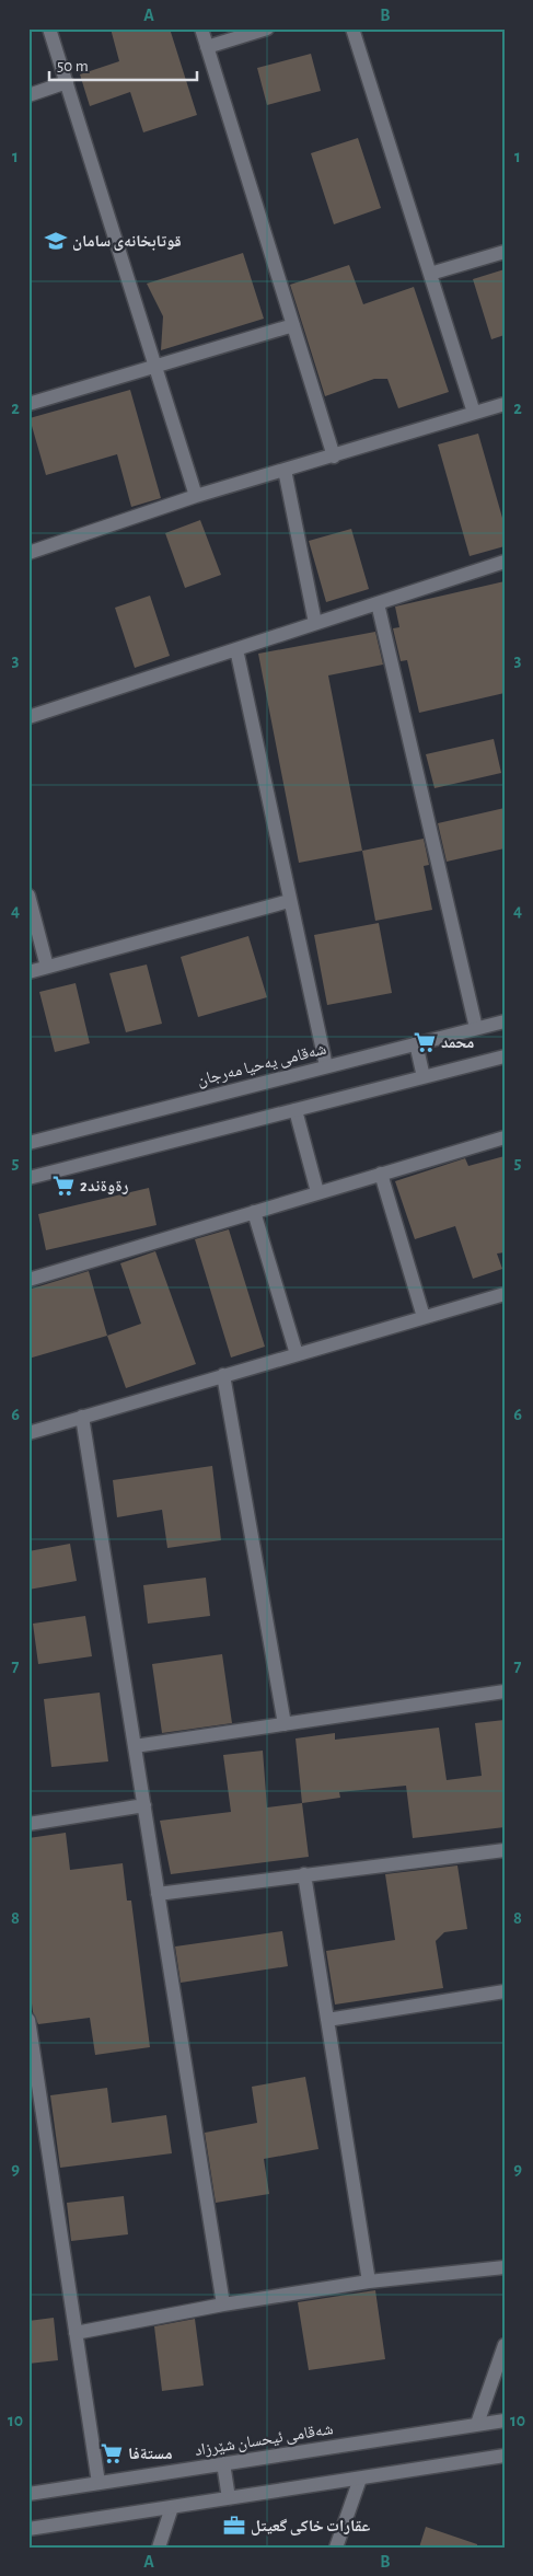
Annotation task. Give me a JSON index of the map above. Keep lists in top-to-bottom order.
{
  "streets": {
    "street": ["شەقامی یەحیا مەرجان", "شەقامی ئیحسان شێرزاد"]
  },
  "places": {
    "school or university": ["قوتابخانەی سامان"],
    "supermarket": ["محمد", "رةوةند2", "مستةفا"],
    "office": ["عقارات خاكى گعيتل"]
  },
  "scale_bar": "50 m",
  "grid": {
    "columns": ["A", "B"],
    "rows": [
      "1",
      "2",
      "3",
      "4",
      "5",
      "6",
      "7",
      "8",
      "9",
      "10"
    ]
  }
}
